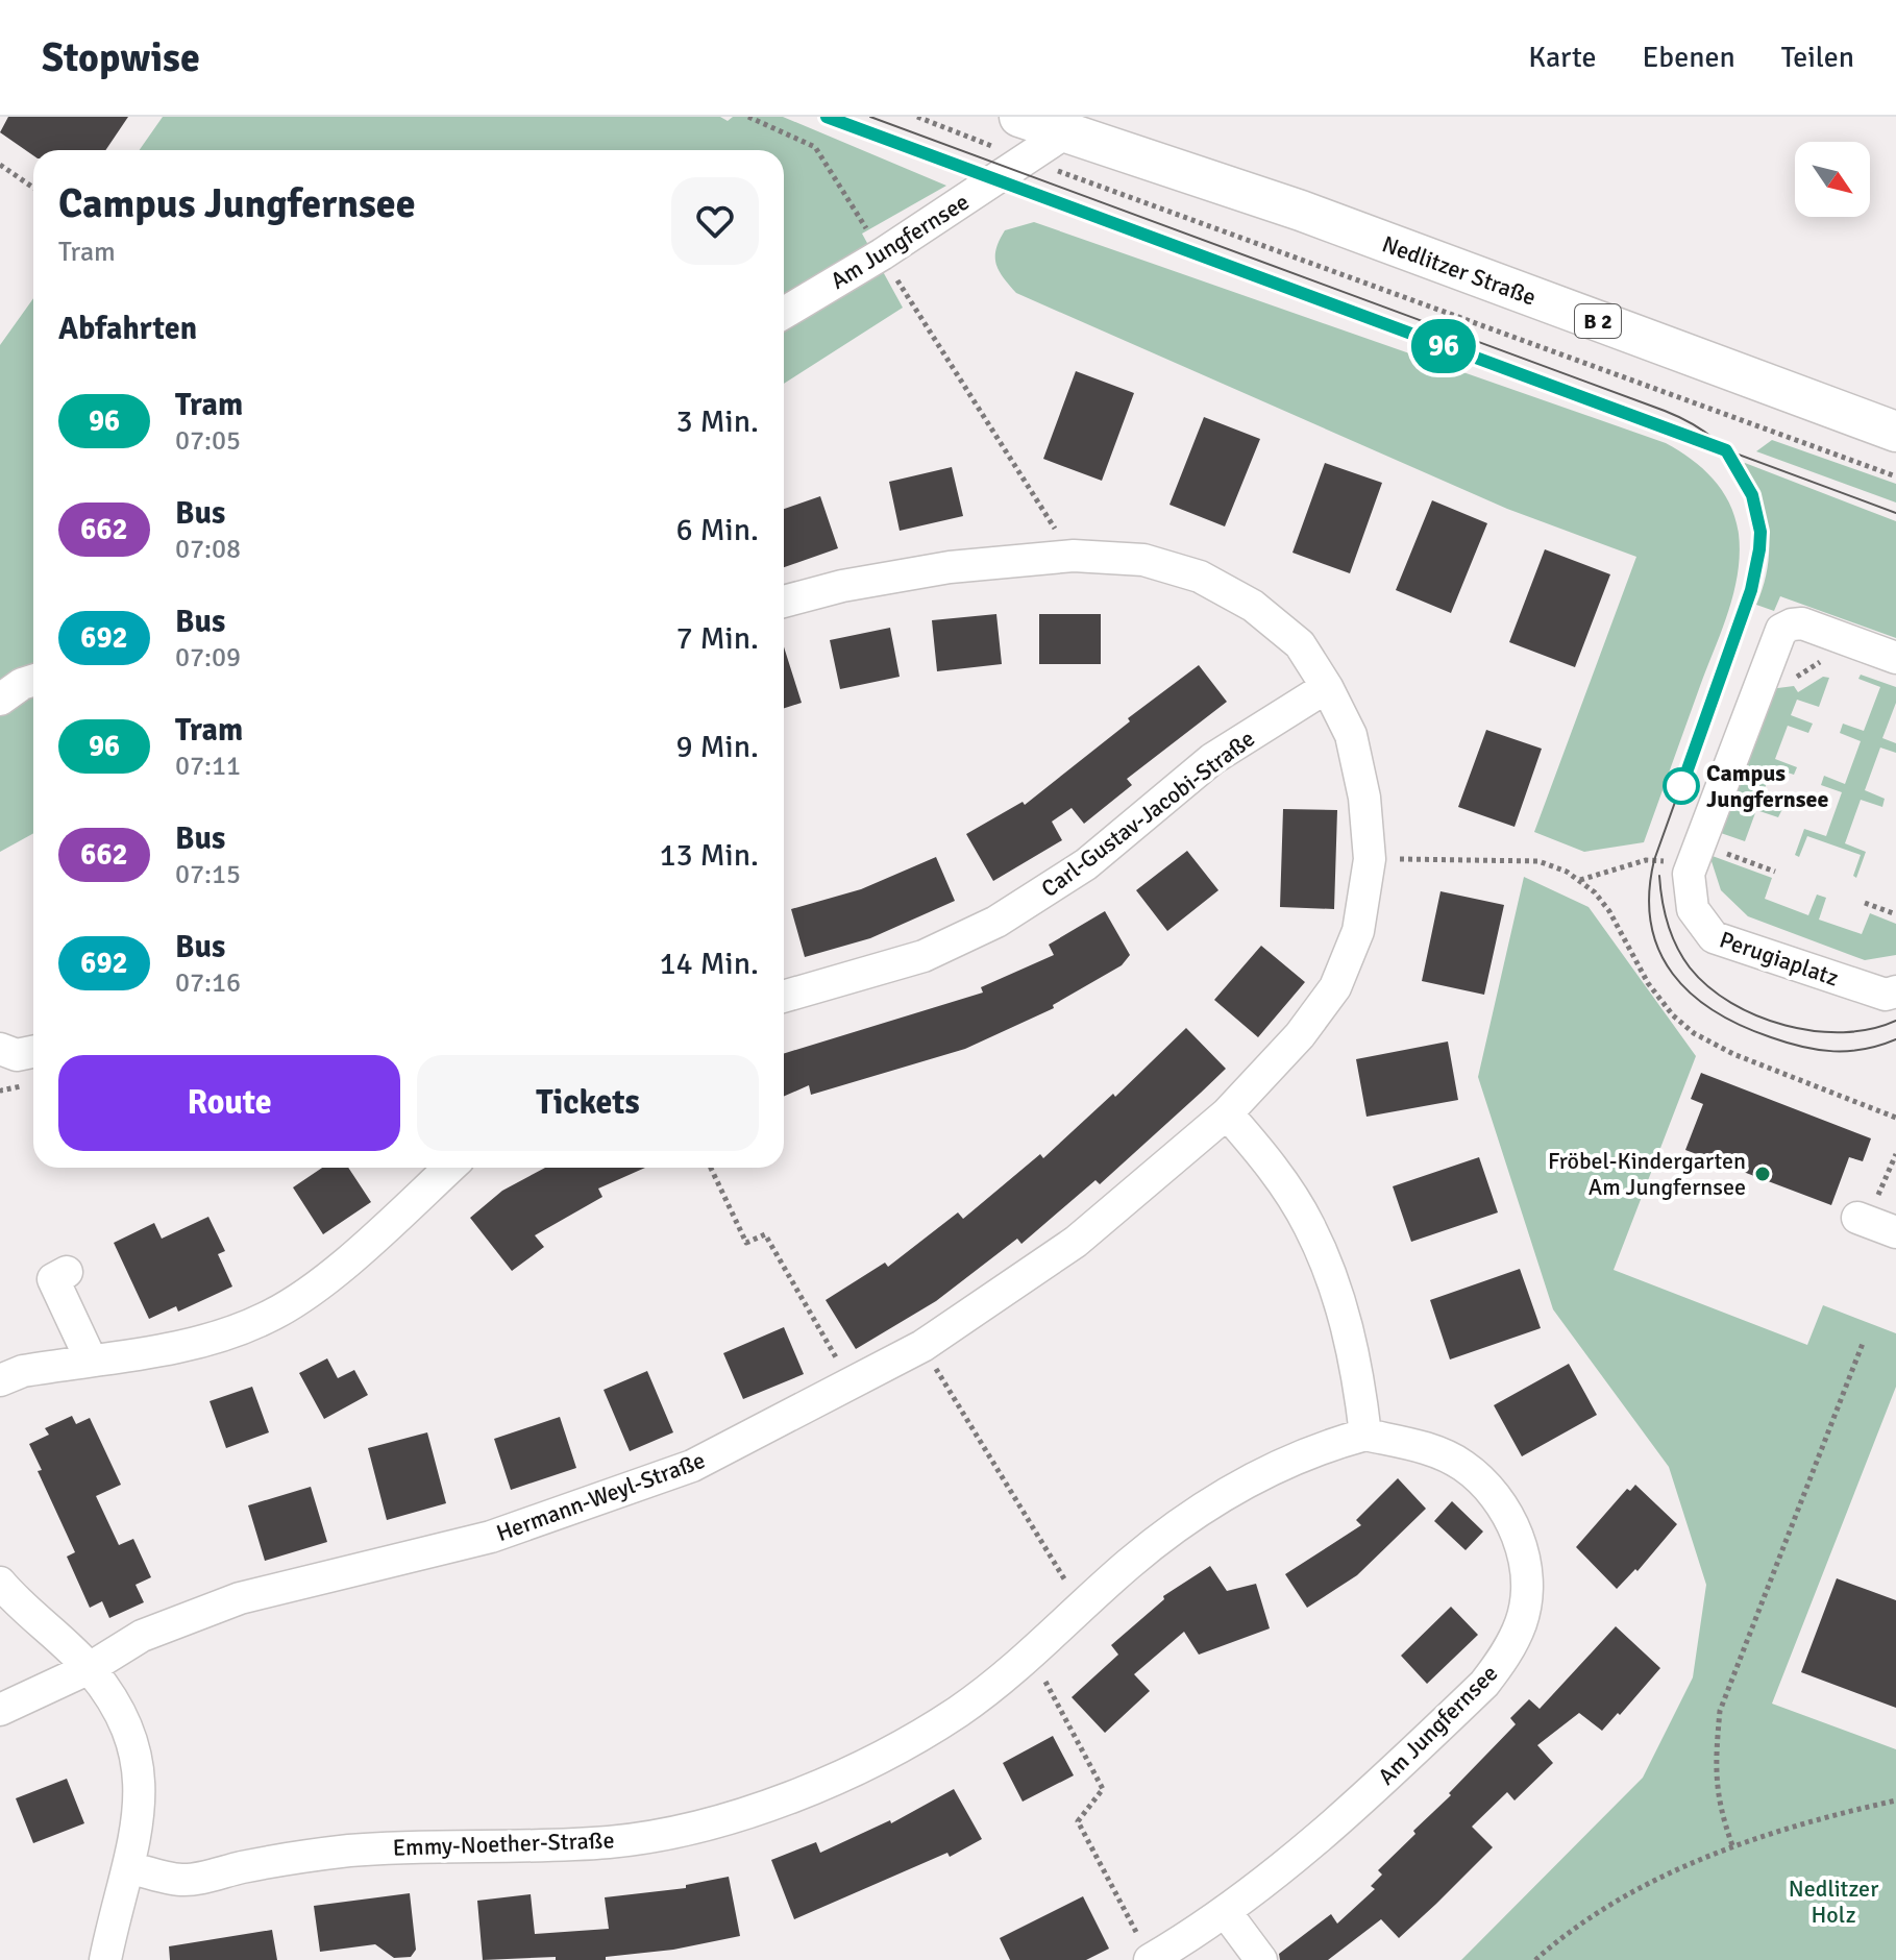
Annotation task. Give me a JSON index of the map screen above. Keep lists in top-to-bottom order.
{
  "streets": {
    "main road": ["Nedlitzer Straße", "B 2"],
    "street": [
      "Am Jungfernsee",
      "Carl-Gustav-Jacobi-Straße",
      "Perugiaplatz",
      "Hermann-Weyl-Straße",
      "Emmy-Noether-Straße"
    ]
  },
  "crossings": [
    ["Am Jungfernsee", "Nedlitzer Straße"],
    ["Am Jungfernsee", "Emmy-Noether-Straße"],
    ["Carl-Gustav-Jacobi-Straße", "Hermann-Weyl-Straße"]
  ],
  "parks": ["Nedlitzer Holz"],
  "places": ["Campus Jungfernsee", "Fröbel-Kindergarten Am Jungfernsee"],
  "lines": ["tram line 96"],
  "north": "bottom right",
  "page": {
    "header": "Stopwise",
    "nav": ["Karte", "Ebenen", "Teilen"],
    "on_map": "96",
    "heading": [
      ["Campus Jungfernsee", "Tram"],
      "Abfahrten"
    ],
    "list": [
      {
        "mark": "96",
        "name": "Tram",
        "note": "07:05",
        "value": "3 Min."
      },
      {
        "mark": "662",
        "name": "Bus",
        "note": "07:08",
        "value": "6 Min."
      },
      {
        "mark": "692",
        "name": "Bus",
        "note": "07:09",
        "value": "7 Min."
      },
      {
        "mark": "96",
        "name": "Tram",
        "note": "07:11",
        "value": "9 Min."
      },
      {
        "mark": "662",
        "name": "Bus",
        "note": "07:15",
        "value": "13 Min."
      },
      {
        "mark": "692",
        "name": "Bus",
        "note": "07:16",
        "value": "14 Min."
      }
    ],
    "buttons": ["Route", "Tickets"]
  }
}
